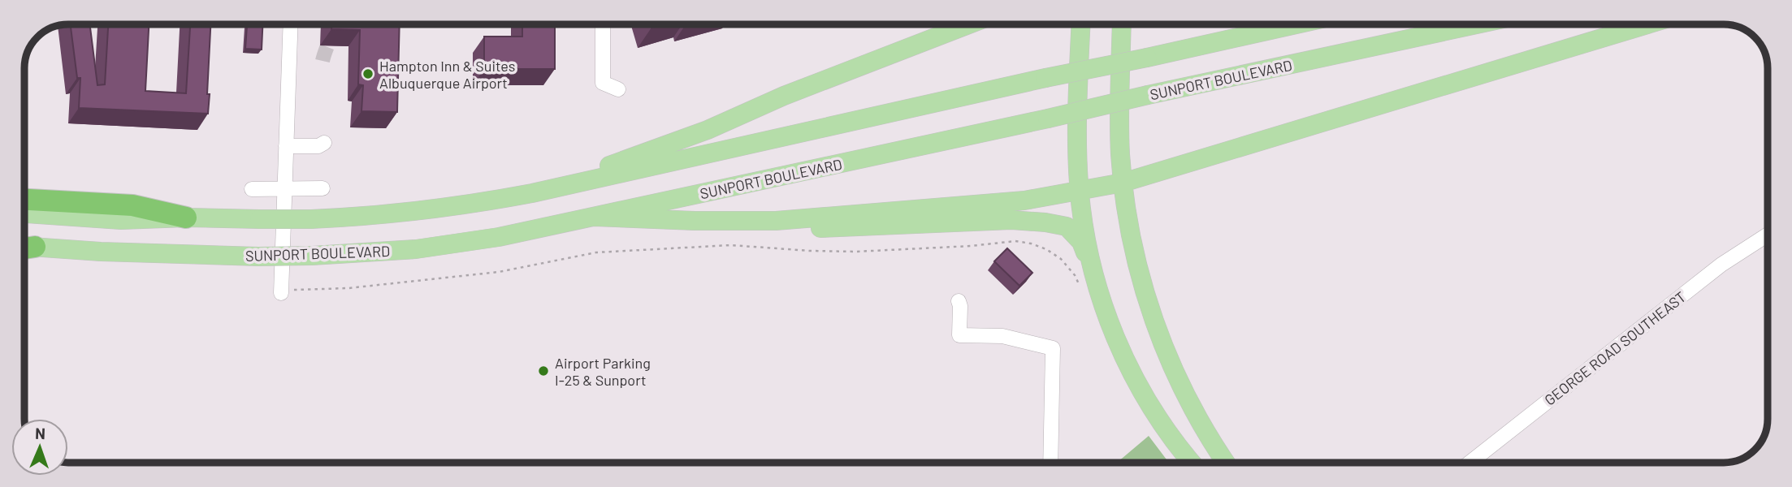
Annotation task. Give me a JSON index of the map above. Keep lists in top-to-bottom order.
{
  "streets": {
    "main road": ["SUNPORT BOULEVARD"],
    "street": ["GEORGE ROAD SOUTHEAST"]
  },
  "places": ["Hampton Inn & Suites Albuquerque Airport", "Airport Parking I-25 & Sunport"],
  "north": "top"
}
